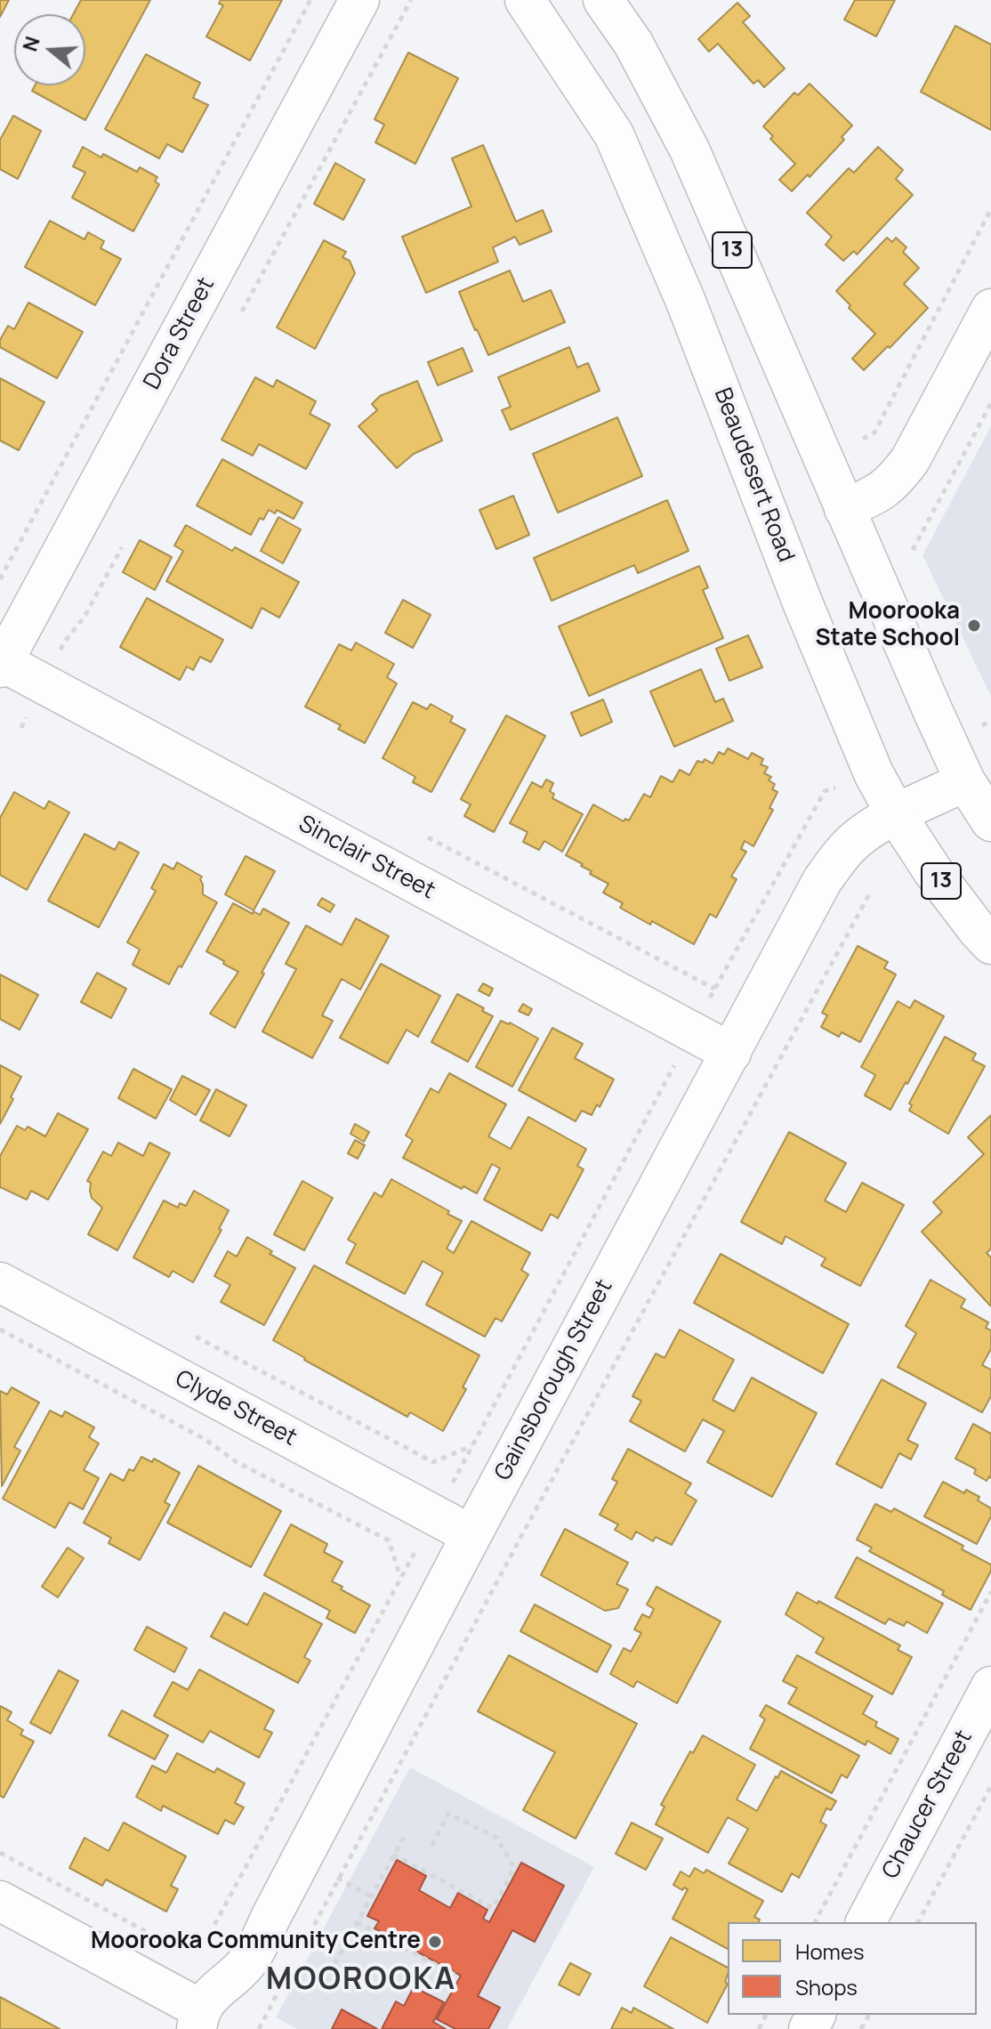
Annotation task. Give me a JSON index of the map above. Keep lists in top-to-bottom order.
{
  "streets": {
    "main road": [
      "13",
      "Dora Street",
      "Beaudesert Road",
      "Sinclair Street",
      "Gainsborough Street",
      "Clyde Street",
      "Chaucer Street"
    ]
  },
  "crossings": [
    ["13", "Gainsborough Street"],
    ["Dora Street", "Sinclair Street"],
    ["Beaudesert Road", "Gainsborough Street"],
    ["Sinclair Street", "Gainsborough Street"],
    ["Gainsborough Street", "Clyde Street"]
  ],
  "districts": ["MOOROOKA"],
  "places": ["Moorooka State School", "Moorooka Community Centre"],
  "legend": ["Homes", "Shops"],
  "north": "left"
}
